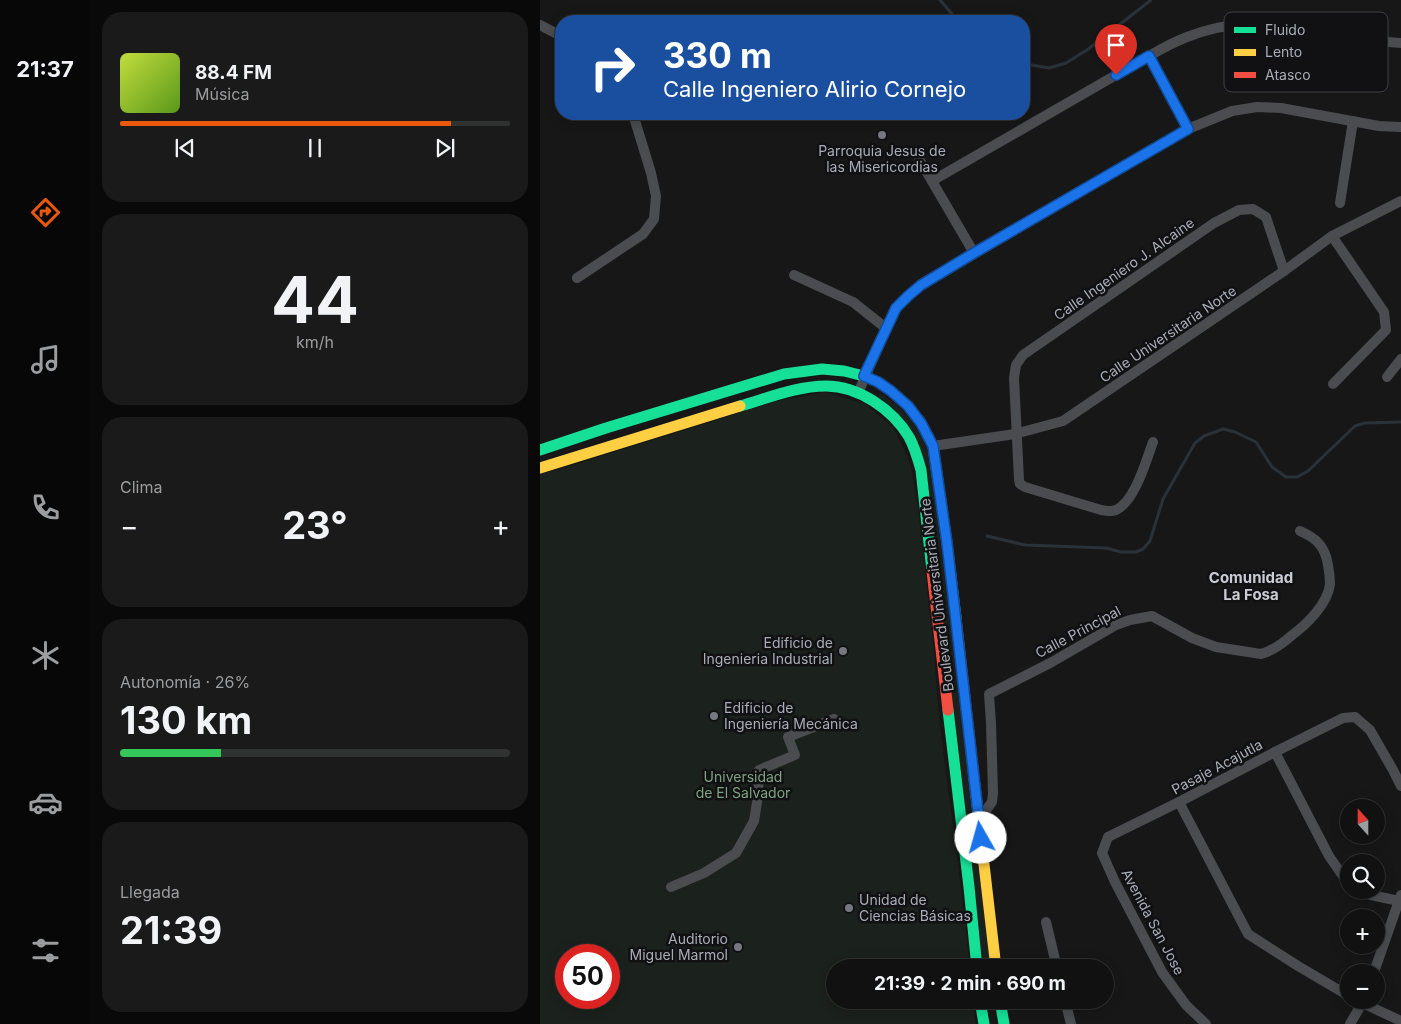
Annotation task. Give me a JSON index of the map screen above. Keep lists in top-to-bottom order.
{
  "streets": {
    "main road": ["Boulevard Universitaria Norte"],
    "street": [
      "Calle Ingeniero J. Alcaine",
      "Calle Universitaria Norte",
      "Calle Principal",
      "Pasaje Acajutla",
      "Avenida San Jose"
    ]
  },
  "crossings": [
    ["Calle Ingeniero J. Alcaine", "Calle Universitaria Norte"],
    ["Calle Universitaria Norte", "Boulevard Universitaria Norte"],
    ["Boulevard Universitaria Norte", "Calle Principal"],
    ["Pasaje Acajutla", "Avenida San Jose"]
  ],
  "districts": ["Comunidad La Fosa"],
  "parks": ["Universidad de El Salvador"],
  "places": [
    "Parroquia Jesus de las Misericordias",
    "Edificio de Ingenieria Industrial",
    "Edificio de Ingeniería Mecánica",
    "Unidad de Ciencias Básicas",
    "Auditorio Miguel Marmol"
  ],
  "legend": ["Fluido", "Lento", "Atasco"],
  "north": "top",
  "page": {
    "tabs": "21:37",
    "turn": ["330 m", "Calle Ingeniero Alirio Cornejo"],
    "song": ["88.4 FM", "Música"],
    "tile": [
      ["44", "km/h"],
      "Clima",
      ["Autonomía · 26%", "130 km"],
      ["Llegada", "21:39"]
    ],
    "heat": ["−", "23°", "+"],
    "map_buttons": ["+", "−"],
    "limit": "50",
    "trip": "21:39 · 2 min · 690 m"
  }
}
